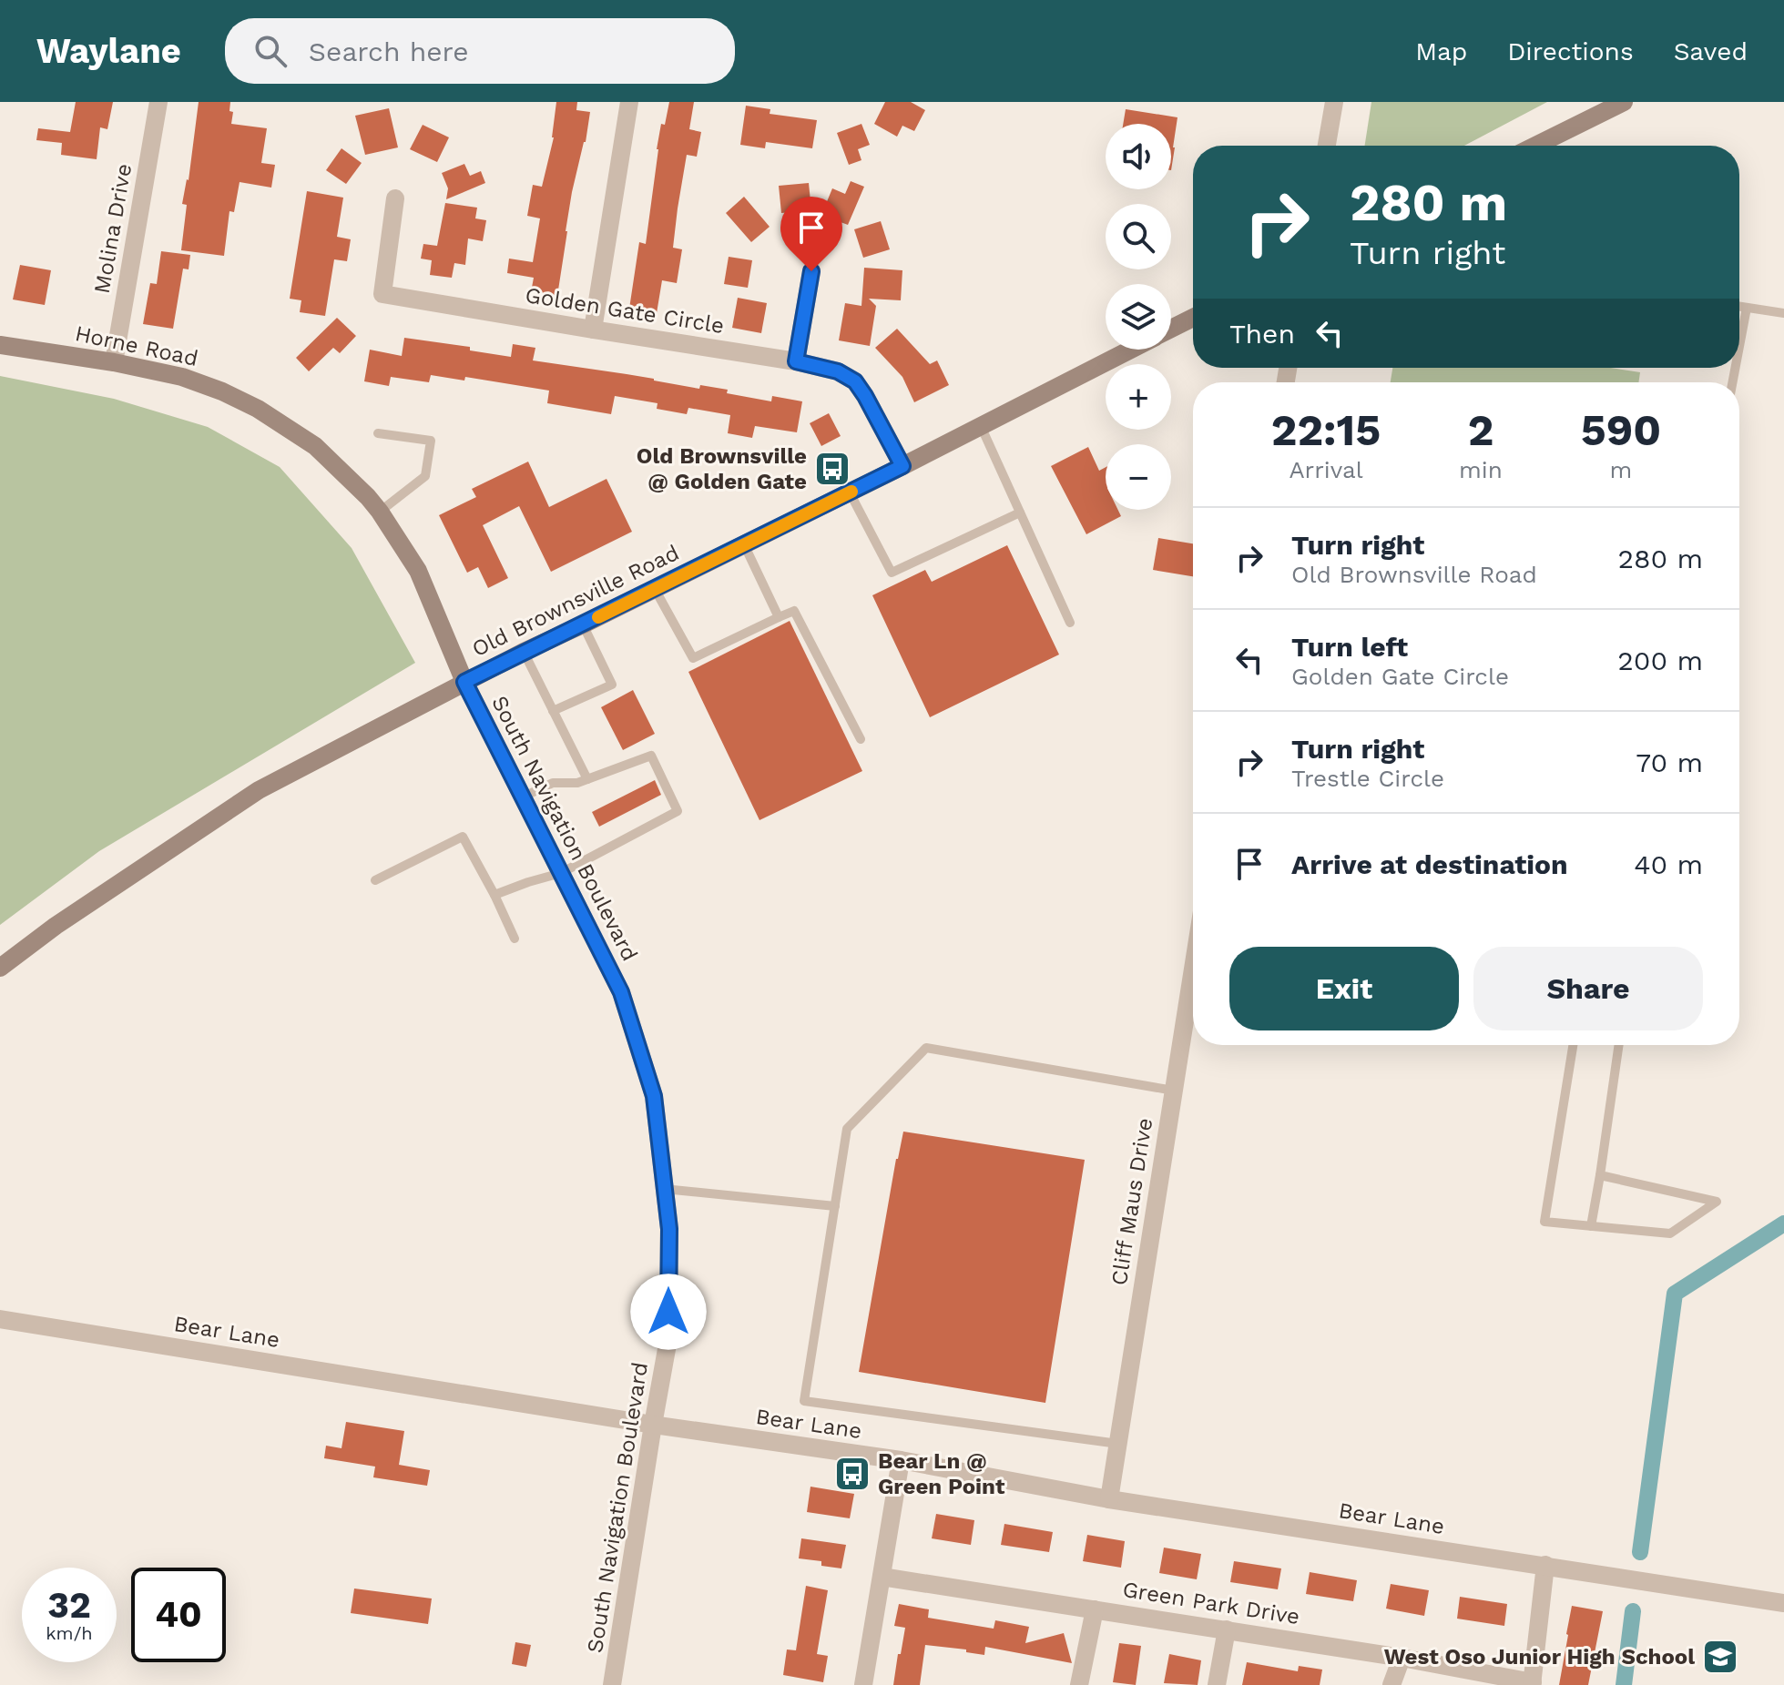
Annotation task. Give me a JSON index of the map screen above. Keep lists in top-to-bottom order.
{
  "streets": {
    "main road": ["Horne Road", "Old Brownsville Road"],
    "street": [
      "Molina Drive",
      "Golden Gate Circle",
      "South Navigation Boulevard",
      "Cliff Maus Drive",
      "Bear Lane",
      "Green Park Drive"
    ]
  },
  "crossings": [
    ["Molina Drive", "Horne Road"],
    ["Golden Gate Circle", "Old Brownsville Road"],
    ["Horne Road", "Old Brownsville Road"],
    ["Horne Road", "South Navigation Boulevard"],
    ["Old Brownsville Road", "South Navigation Boulevard"],
    ["South Navigation Boulevard", "Bear Lane"],
    ["Cliff Maus Drive", "Bear Lane"]
  ],
  "places": {
    "bus stop": ["Old Brownsville @ Golden Gate", "Bear Ln @ Green Point"],
    "school or university": ["West Oso Junior High School"]
  },
  "page": {
    "header": "Waylane",
    "search": "Search here",
    "nav": ["Map", "Directions", "Saved"],
    "map_buttons": ["+", "−"],
    "turn": ["280 m", "Turn right"],
    "then": "Then",
    "eta": [
      "22:15",
      "Arrival",
      "2",
      "min",
      "590",
      "m"
    ],
    "list": [
      {
        "name": "Turn right",
        "note": "Old Brownsville Road",
        "value": "280 m"
      },
      {
        "name": "Turn left",
        "note": "Golden Gate Circle",
        "value": "200 m"
      },
      {
        "name": "Turn right",
        "note": "Trestle Circle",
        "value": "70 m"
      },
      {
        "name": "Arrive at destination",
        "value": "40 m"
      }
    ],
    "buttons": ["Exit", "Share"],
    "speed": "32 km/h",
    "limit": "40"
  }
}
